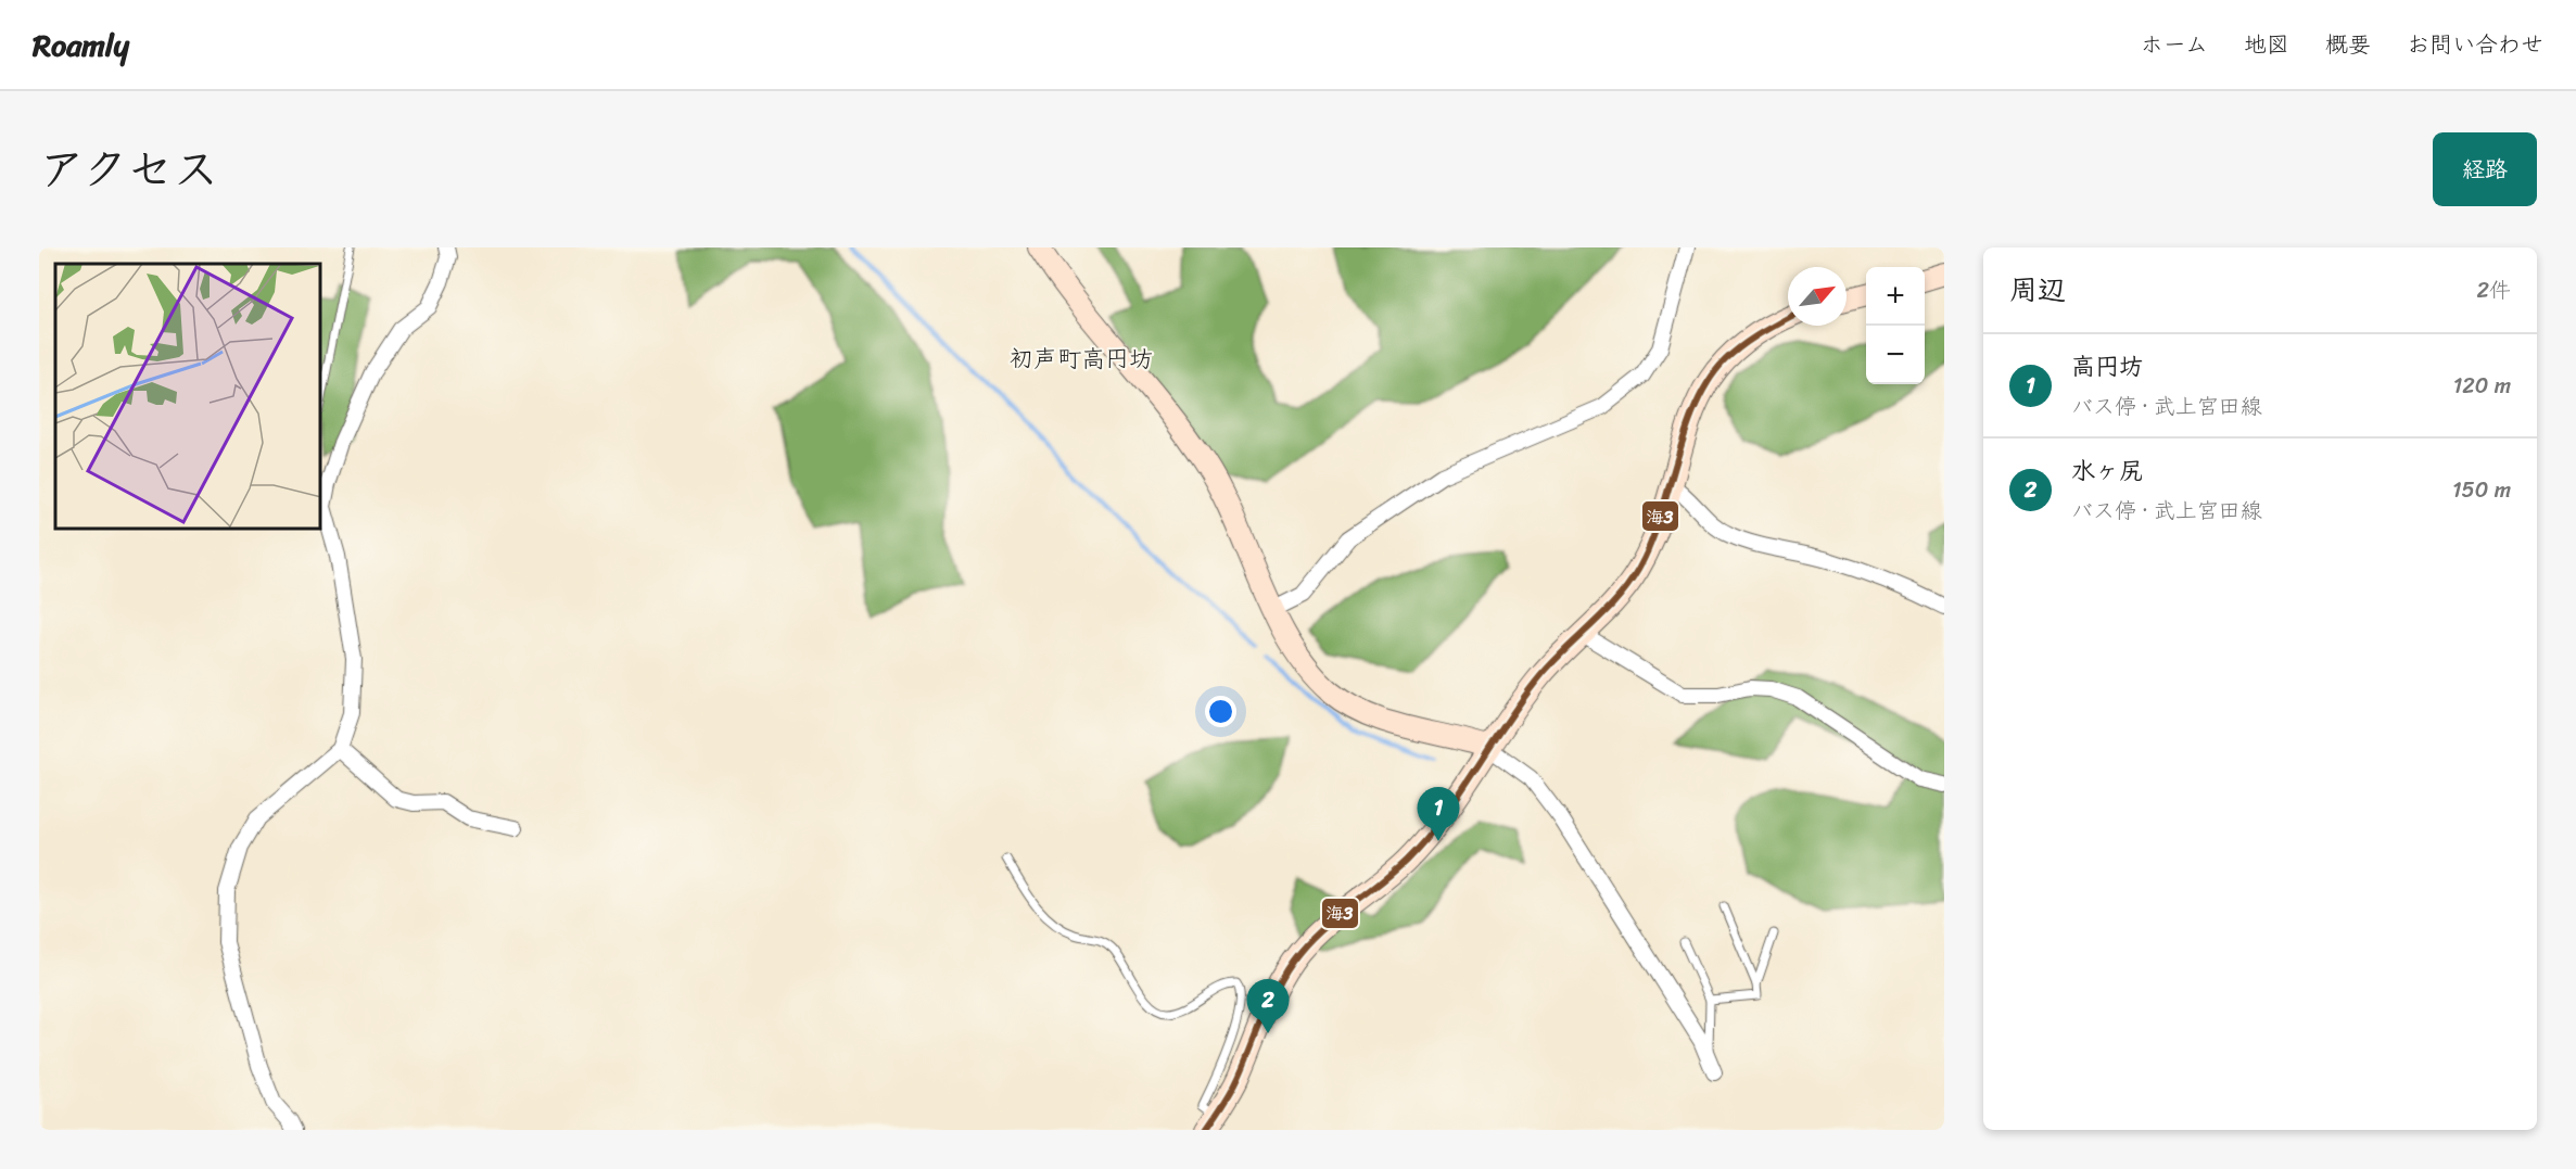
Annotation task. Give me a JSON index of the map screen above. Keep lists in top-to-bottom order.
{
  "districts": ["初声町高円坊"],
  "lines": ["transit line 海3"],
  "north": "top right",
  "page": {
    "header": "Roamly",
    "nav": [
      "ホーム",
      "地図",
      "概要",
      "お問い合わせ"
    ],
    "title": "アクセス",
    "buttons": "経路",
    "heading": ["周辺", "2件"],
    "map_buttons": ["+", "−"],
    "list": [
      {
        "mark": "1",
        "name": "高円坊",
        "note": "バス停 · 武上宮田線",
        "value": "120 m"
      },
      {
        "mark": "2",
        "name": "水ヶ尻",
        "note": "バス停 · 武上宮田線",
        "value": "150 m"
      }
    ],
    "pins": ["1", "2"]
  }
}
